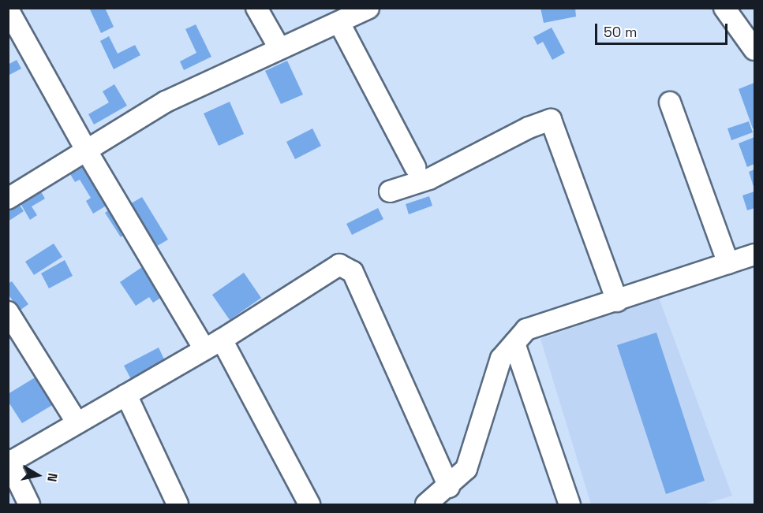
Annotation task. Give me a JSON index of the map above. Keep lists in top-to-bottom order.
{
  "scale_bar": "50 m",
  "north": "right"
}
